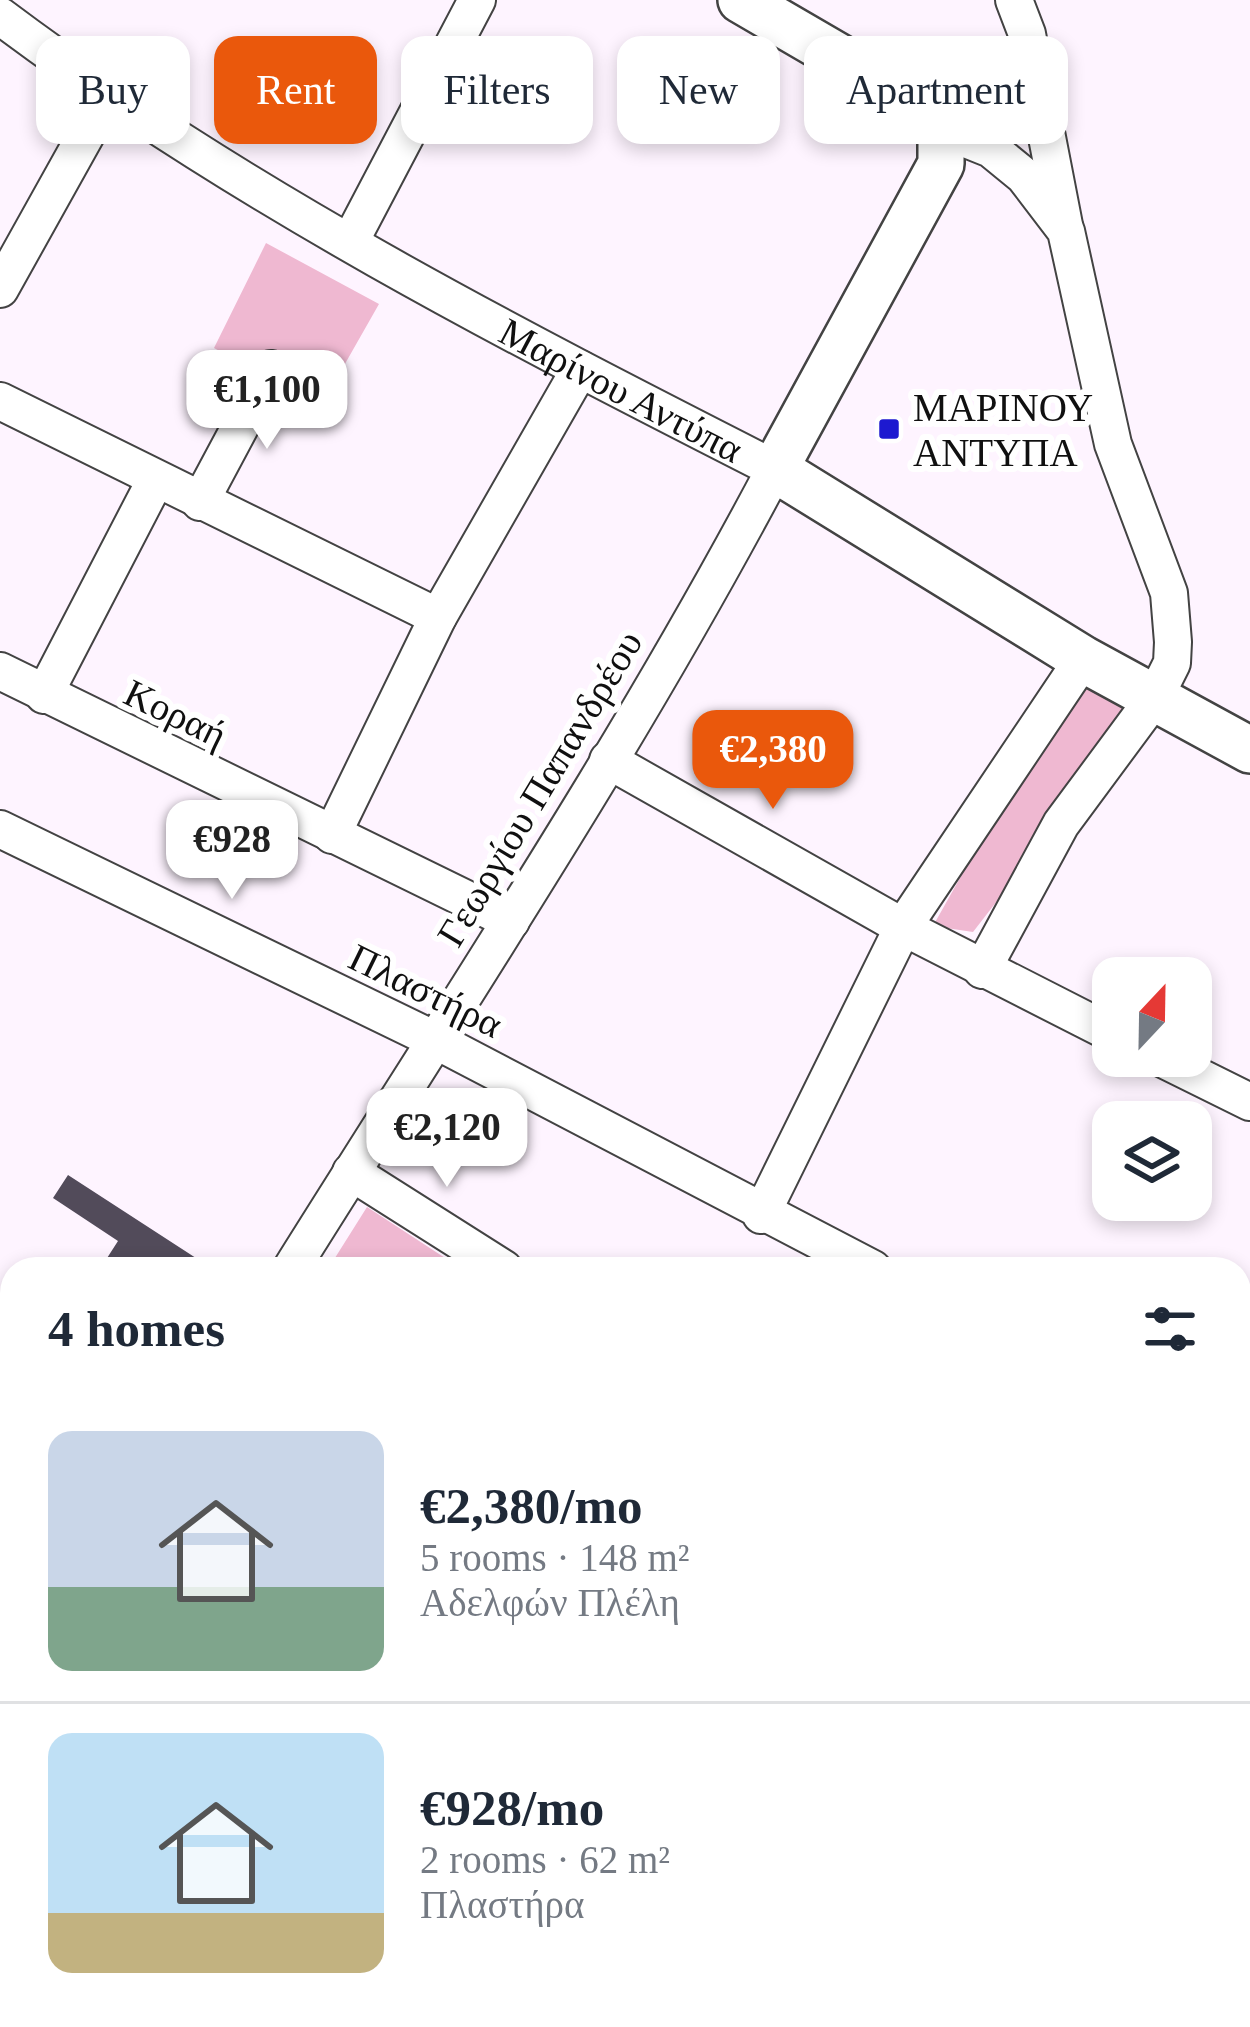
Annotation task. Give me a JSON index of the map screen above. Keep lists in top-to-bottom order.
{
  "streets": {
    "street": [
      "Μαρίνου Αντύπα",
      "Κοραή",
      "Γεωργίου Παπανδρέου",
      "Πλαστήρα"
    ]
  },
  "crossings": [
    ["Μαρίνου Αντύπα", "Γεωργίου Παπανδρέου"],
    ["Κοραή", "Γεωργίου Παπανδρέου"],
    ["Γεωργίου Παπανδρέου", "Πλαστήρα"]
  ],
  "places": {
    "transit": ["ΜΑΡΙΝΟΥ ΑΝΤΥΠΑ"]
  },
  "north": "top",
  "page": {
    "chip": [
      "Buy",
      "Rent",
      "Filters",
      "New",
      "Apartment"
    ],
    "price": [
      "€1,100",
      "€2,380",
      "€928",
      "€2,120"
    ],
    "heading": "4 homes",
    "list": [
      {
        "name": "€2,380/mo",
        "note": "5 rooms · 148 m² · Αδελφών Πλέλη"
      },
      {
        "name": "€928/mo",
        "note": "2 rooms · 62 m² · Πλαστήρα"
      }
    ]
  }
}
